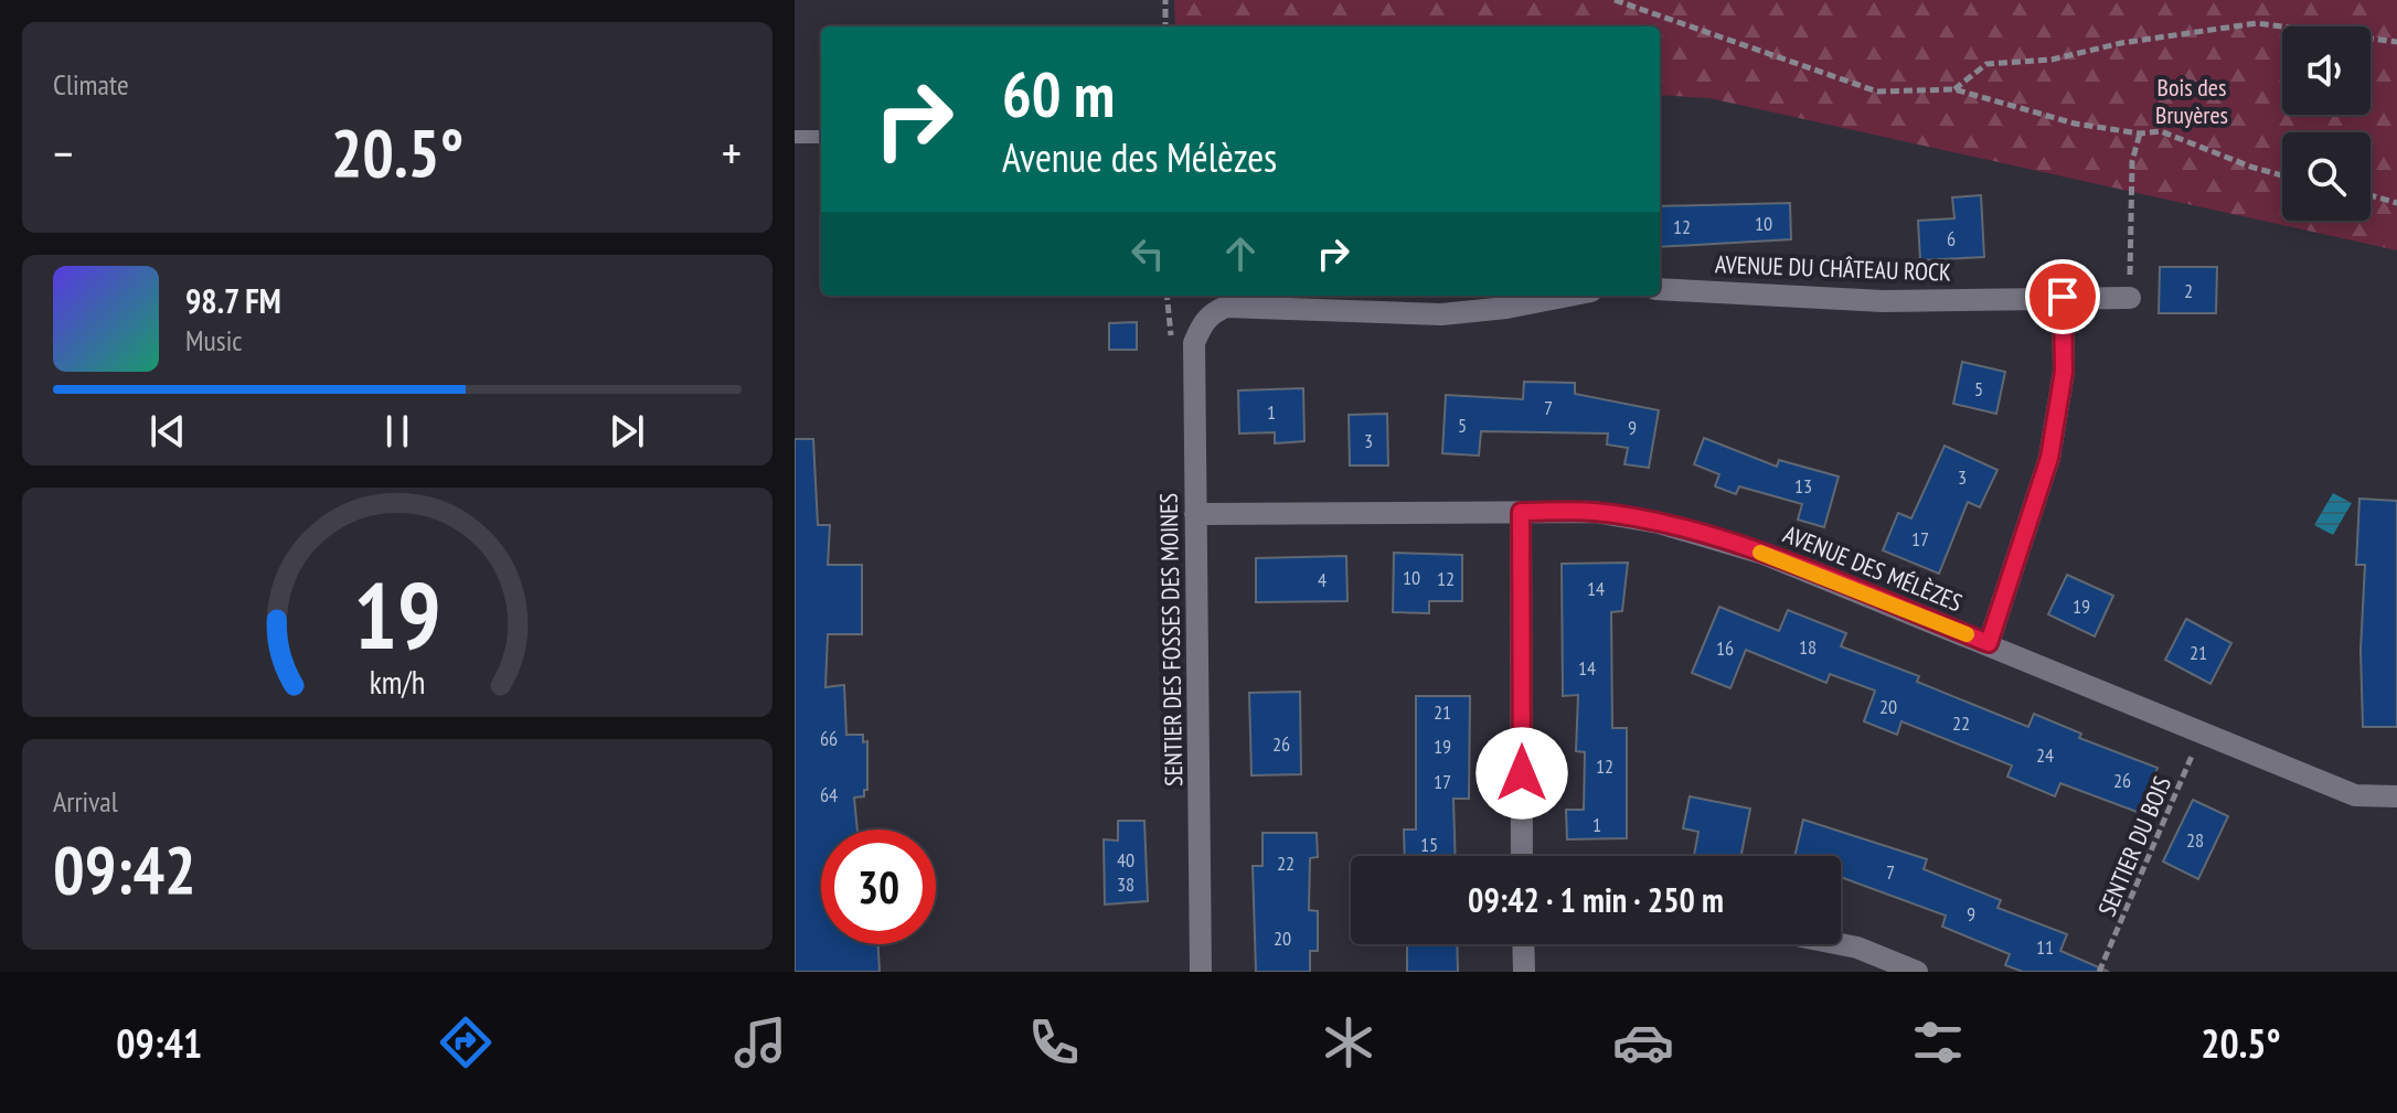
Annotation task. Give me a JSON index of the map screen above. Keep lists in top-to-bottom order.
{
  "streets": {
    "street": ["AVENUE DU CHÂTEAU ROCK", "AVENUE DES MÉLÈZES", "SENTIER DES FOSSES DES MOINES"],
    "path": ["SENTIER DU BOIS"]
  },
  "crossings": [
    ["AVENUE DES MÉLÈZES", "SENTIER DES FOSSES DES MOINES"],
    ["AVENUE DES MÉLÈZES", "SENTIER DU BOIS"]
  ],
  "parks": ["Bois des Bruyères"],
  "house_numbers": [
    "10",
    "12",
    "6",
    "2",
    "5",
    "7",
    "1",
    "5",
    "9",
    "3",
    "3",
    "13",
    "17",
    "10",
    "12",
    "4",
    "14",
    "19",
    "18",
    "16",
    "21",
    "14",
    "20",
    "21",
    "22",
    "66",
    "26",
    "19",
    "24",
    "12",
    "26",
    "17",
    "64",
    "1",
    "28",
    "15",
    "40",
    "22",
    "7",
    "38",
    "9",
    "20",
    "11"
  ],
  "page": {
    "tile": [
      "Climate",
      ["Arrival", "09:42"]
    ],
    "turn": ["60 m", "Avenue des Mélèzes"],
    "heat": ["−", "20.5°", "+"],
    "song": ["98.7 FM", "Music"],
    "limit": "30",
    "trip": "09:42 · 1 min · 250 m",
    "tabs": ["09:41", "20.5°"],
    "gauge": ["19", "km/h"]
  }
}
